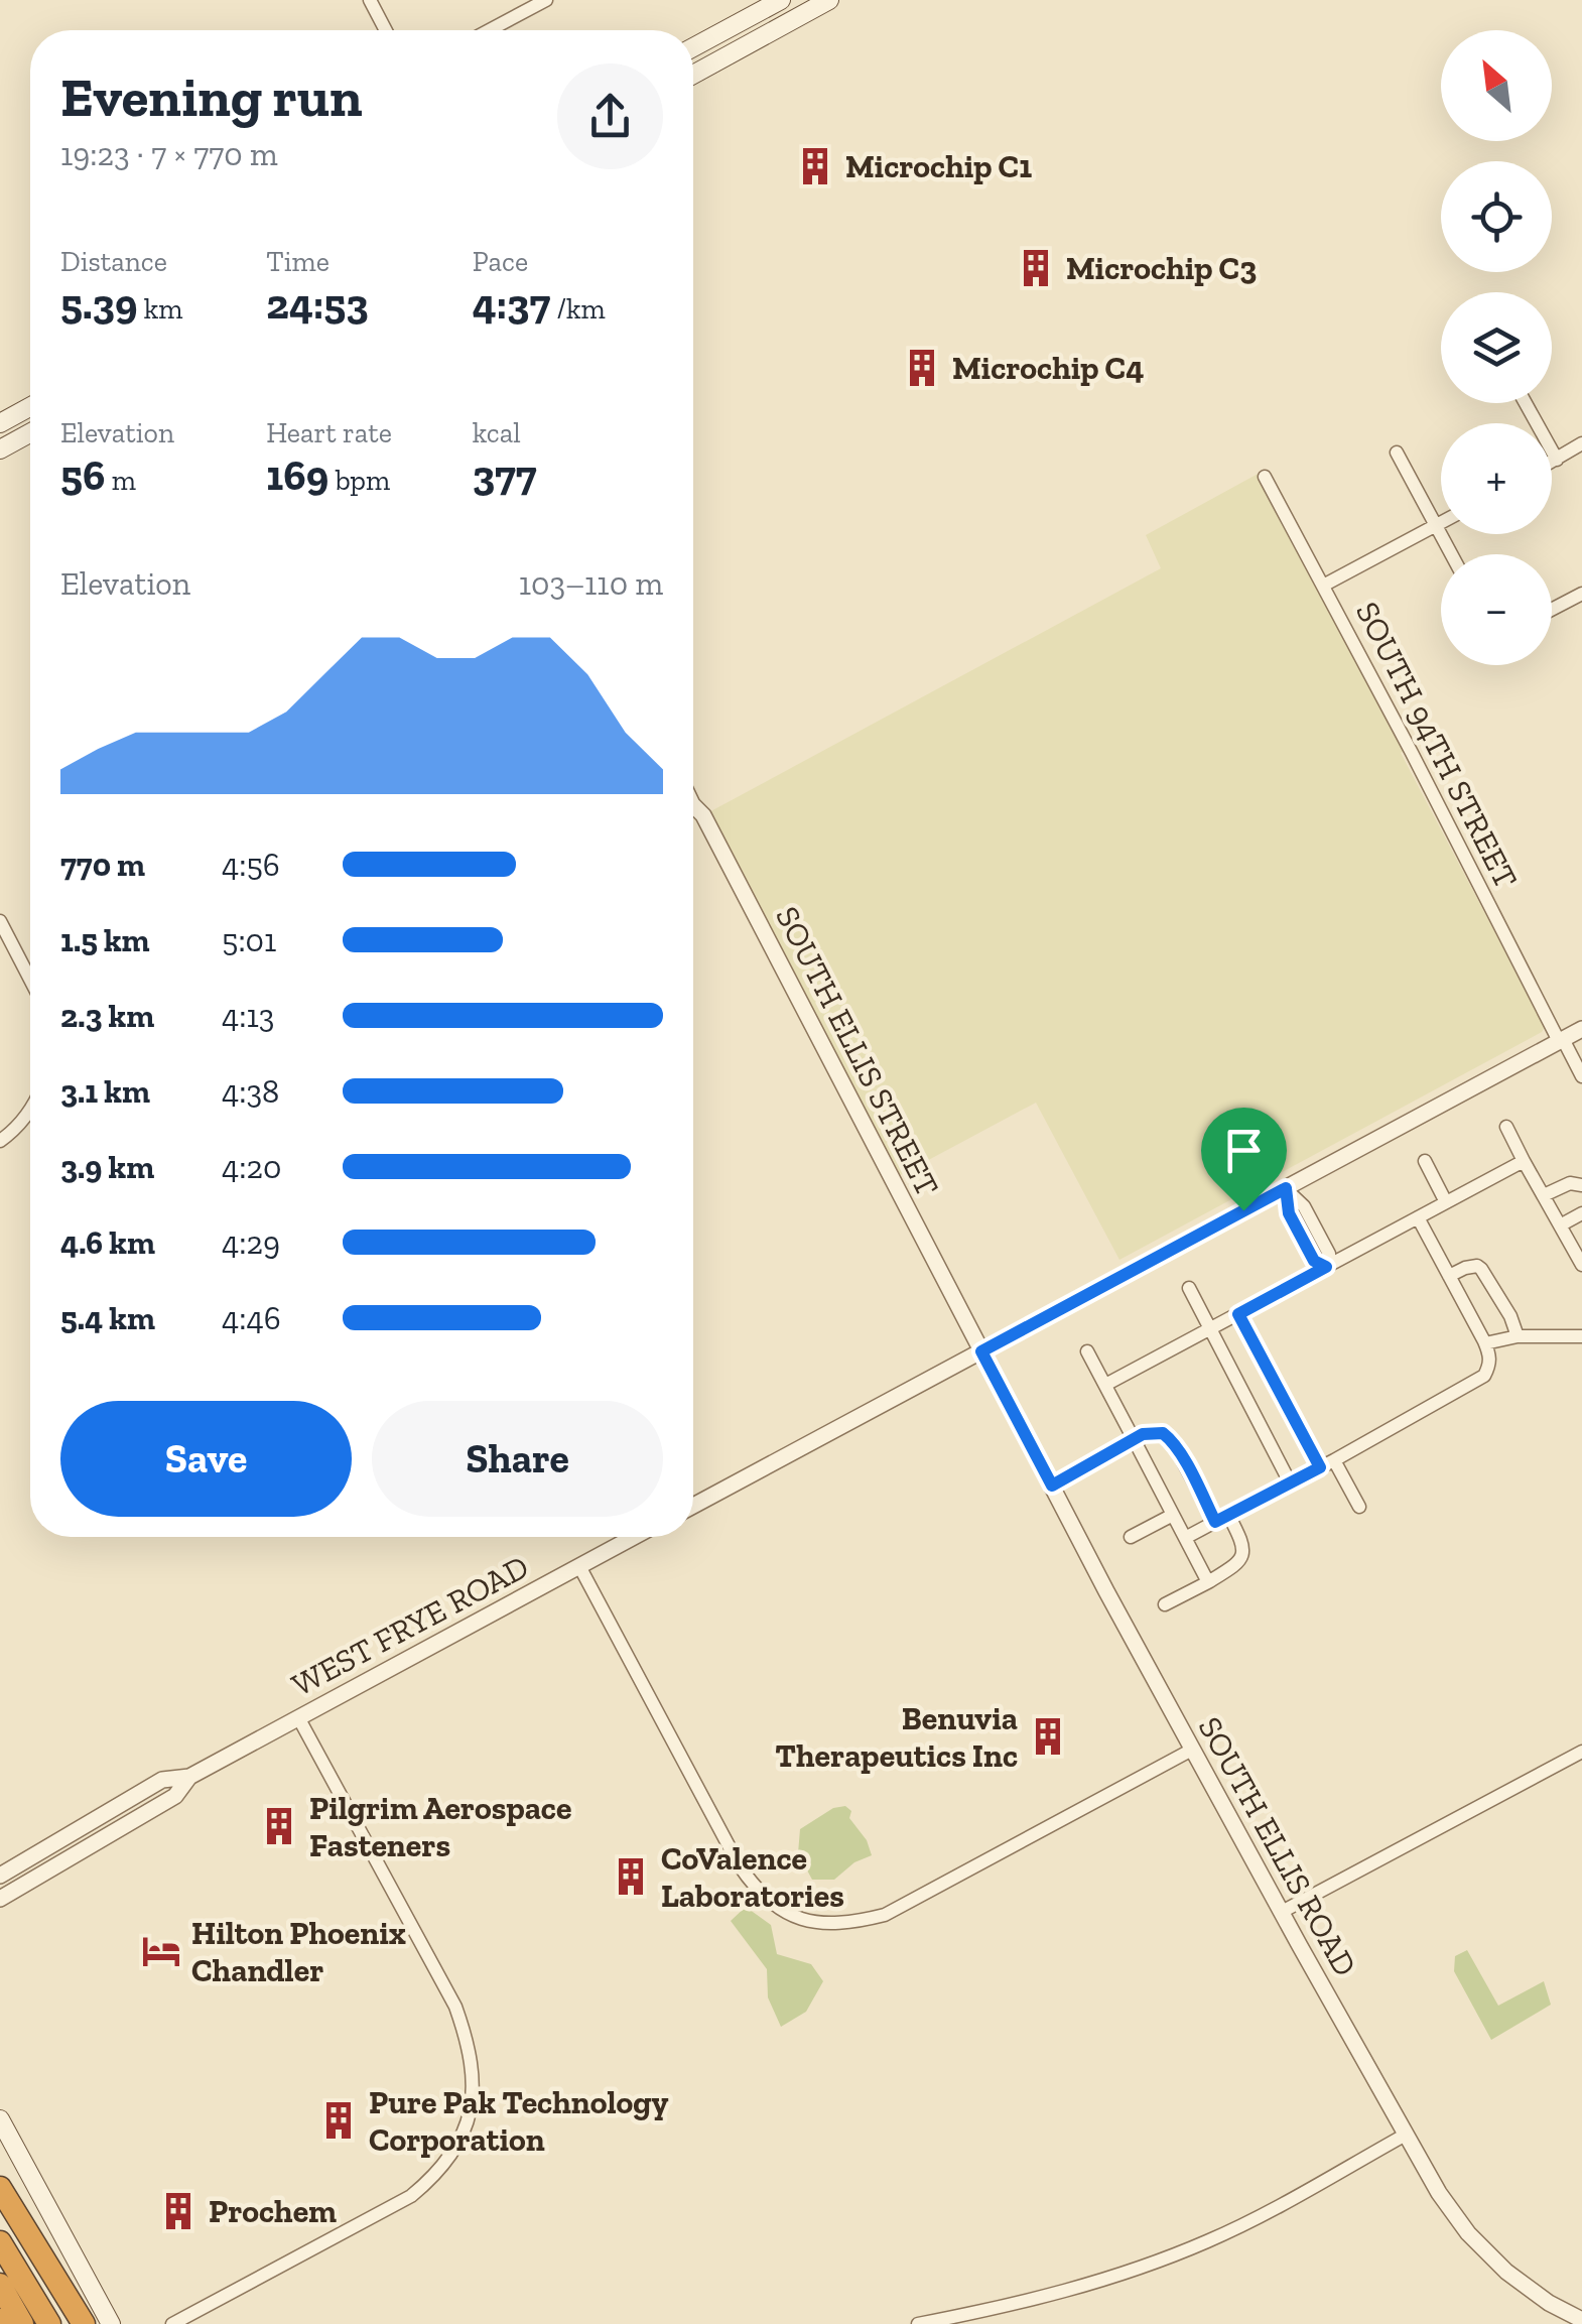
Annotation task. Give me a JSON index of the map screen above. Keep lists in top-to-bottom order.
{
  "streets": {
    "street": [
      "SOUTH 94TH STREET",
      "SOUTH ELLIS STREET",
      "WEST FRYE ROAD",
      "SOUTH ELLIS ROAD"
    ]
  },
  "crossings": [
    ["SOUTH ELLIS STREET", "SOUTH ELLIS ROAD"]
  ],
  "places": {
    "building": [
      "Microchip C1",
      "Microchip C3",
      "Microchip C4",
      "Benuvia Therapeutics Inc",
      "Pilgrim Aerospace Fasteners",
      "CoValence Laboratories",
      "Pure Pak Technology Corporation",
      "Prochem"
    ],
    "hotel": ["Hilton Phoenix Chandler"]
  },
  "north": "top left",
  "page": {
    "map_buttons": ["+", "−"],
    "heading": ["Evening run", "19:23 · 7 × 770 m"],
    "stats": [
      ["Distance", "5.39 km"],
      ["Time", "24:53"],
      ["Pace", "4:37 /km"],
      ["Elevation", "56 m"],
      ["Heart rate", "169 bpm"],
      ["kcal", "377"]
    ],
    "chart": ["Elevation", "103–110 m"],
    "list": [
      {
        "name": "770 m",
        "note": "4:56"
      },
      {
        "name": "1.5 km",
        "note": "5:01"
      },
      {
        "name": "2.3 km",
        "note": "4:13"
      },
      {
        "name": "3.1 km",
        "note": "4:38"
      },
      {
        "name": "3.9 km",
        "note": "4:20"
      },
      {
        "name": "4.6 km",
        "note": "4:29"
      },
      {
        "name": "5.4 km",
        "note": "4:46"
      }
    ],
    "buttons": ["Save", "Share"]
  }
}
